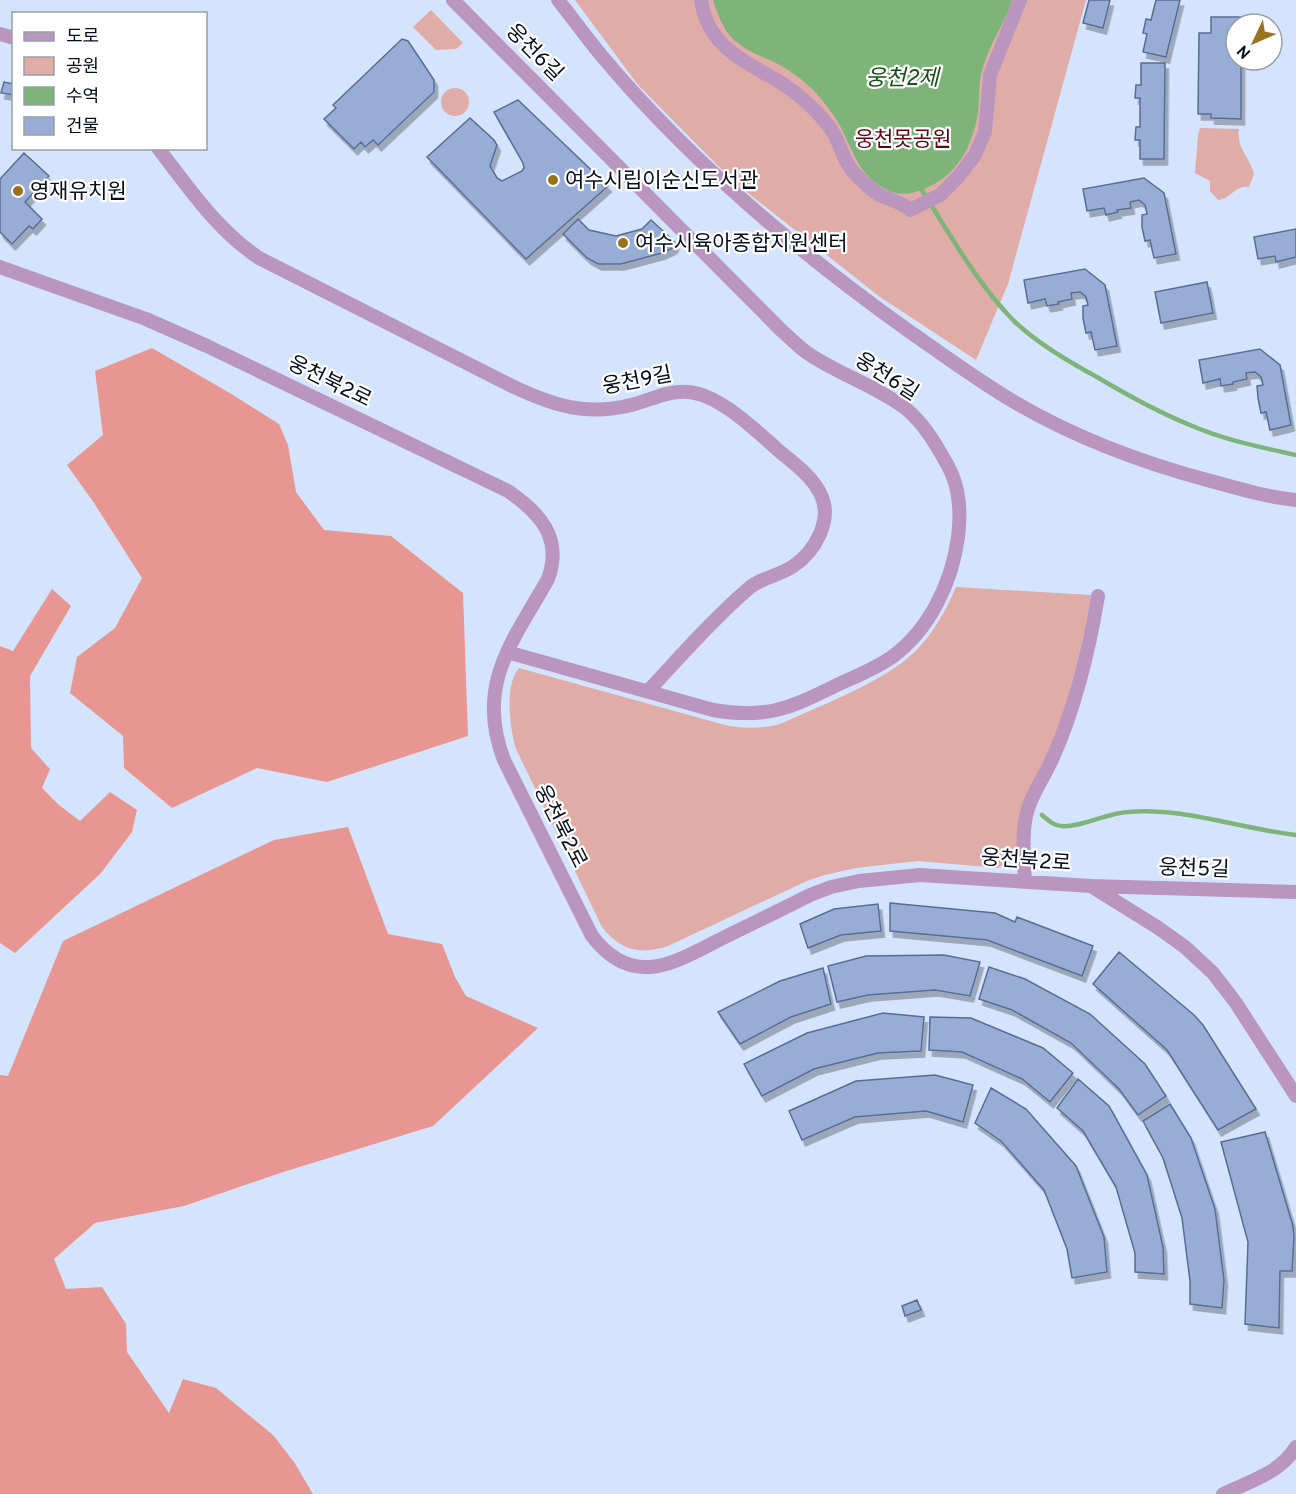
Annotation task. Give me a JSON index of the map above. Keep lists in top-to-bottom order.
{
  "streets": {
    "street": [
      "웅천6길",
      "웅천9길",
      "웅천북2로",
      "웅천5길"
    ]
  },
  "crossings": [
    ["웅천6길", "웅천9길"],
    ["웅천6길", "웅천북2로"],
    ["웅천북2로", "웅천5길"]
  ],
  "water": ["웅천2제"],
  "parks": ["웅천못공원"],
  "places": ["여수시립이순신도서관", "영재유치원", "여수시육아종합지원센터"],
  "legend": [
    "도로",
    "공원",
    "수역",
    "건물"
  ],
  "north": "bottom left"
}
